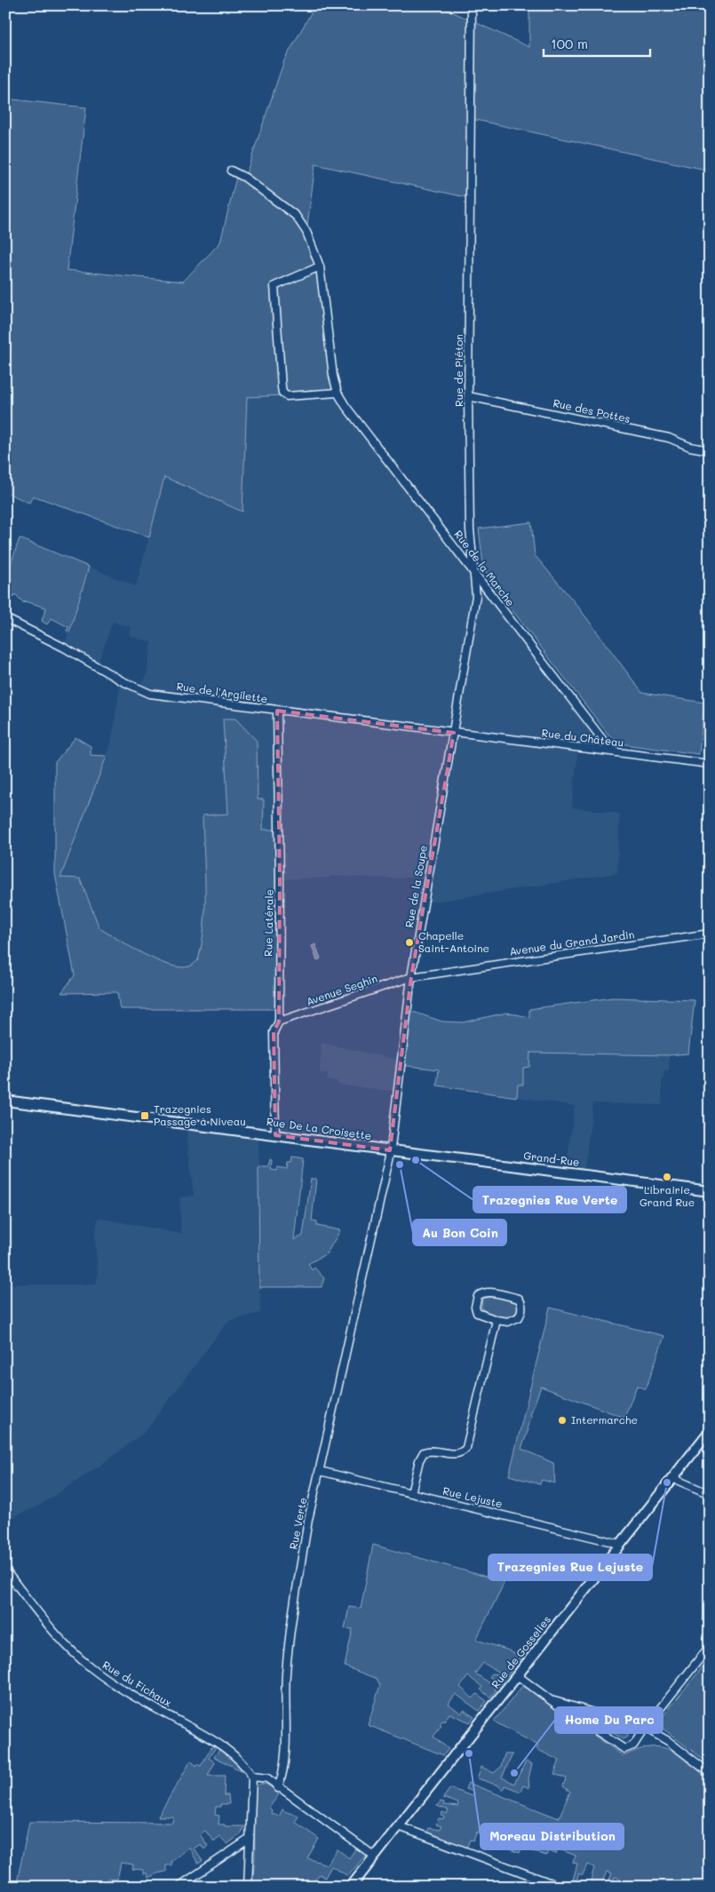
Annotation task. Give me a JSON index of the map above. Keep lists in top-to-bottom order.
{
  "streets": {
    "main road": ["Rue De La Croisette", "Grand-Rue", "Rue de Gosselies"],
    "street": [
      "Rue de Piéton",
      "Rue des Pottes",
      "Rue de la Marche",
      "Rue de l'Argilette",
      "Rue du Château",
      "Rue de la Soupe",
      "Rue Latérale",
      "Avenue du Grand Jardin",
      "Avenue Seghin",
      "Rue Lejuste",
      "Rue Verte",
      "Rue du Fichaux"
    ]
  },
  "crossings": [
    ["Rue de Piéton", "Rue des Pottes"],
    ["Rue de Piéton", "Rue de la Marche"],
    ["Rue de Piéton", "Rue de l'Argilette"],
    ["Rue de Piéton", "Rue du Château"],
    ["Rue de Piéton", "Rue de la Soupe"],
    ["Rue de la Marche", "Rue du Château"],
    ["Rue de l'Argilette", "Rue du Château"],
    ["Rue de l'Argilette", "Rue de la Soupe"],
    ["Rue de l'Argilette", "Rue Latérale"],
    ["Rue du Château", "Rue de la Soupe"],
    ["Rue de la Soupe", "Avenue du Grand Jardin"],
    ["Rue de la Soupe", "Avenue Seghin"],
    ["Rue de la Soupe", "Rue De La Croisette"],
    ["Rue de la Soupe", "Grand-Rue"],
    ["Rue de la Soupe", "Rue Verte"],
    ["Rue Latérale", "Avenue Seghin"],
    ["Rue Latérale", "Rue De La Croisette"],
    ["Avenue du Grand Jardin", "Avenue Seghin"],
    ["Rue De La Croisette", "Grand-Rue"],
    ["Rue De La Croisette", "Rue Verte"],
    ["Grand-Rue", "Rue Verte"],
    ["Rue Lejuste", "Rue Verte"],
    ["Rue Lejuste", "Rue de Gosselies"]
  ],
  "places": {
    "other": [
      "Chapelle Saint-Antoine",
      "Trazegnies Rue Verte",
      "Au Bon Coin",
      "Librairie Grand Rue",
      "Intermarche",
      "Trazegnies Rue Lejuste",
      "Moreau Distribution",
      "Home Du Parc"
    ],
    "transit": ["Trazegnies Passage à Niveau"]
  },
  "scale_bar": "100 m"
}
